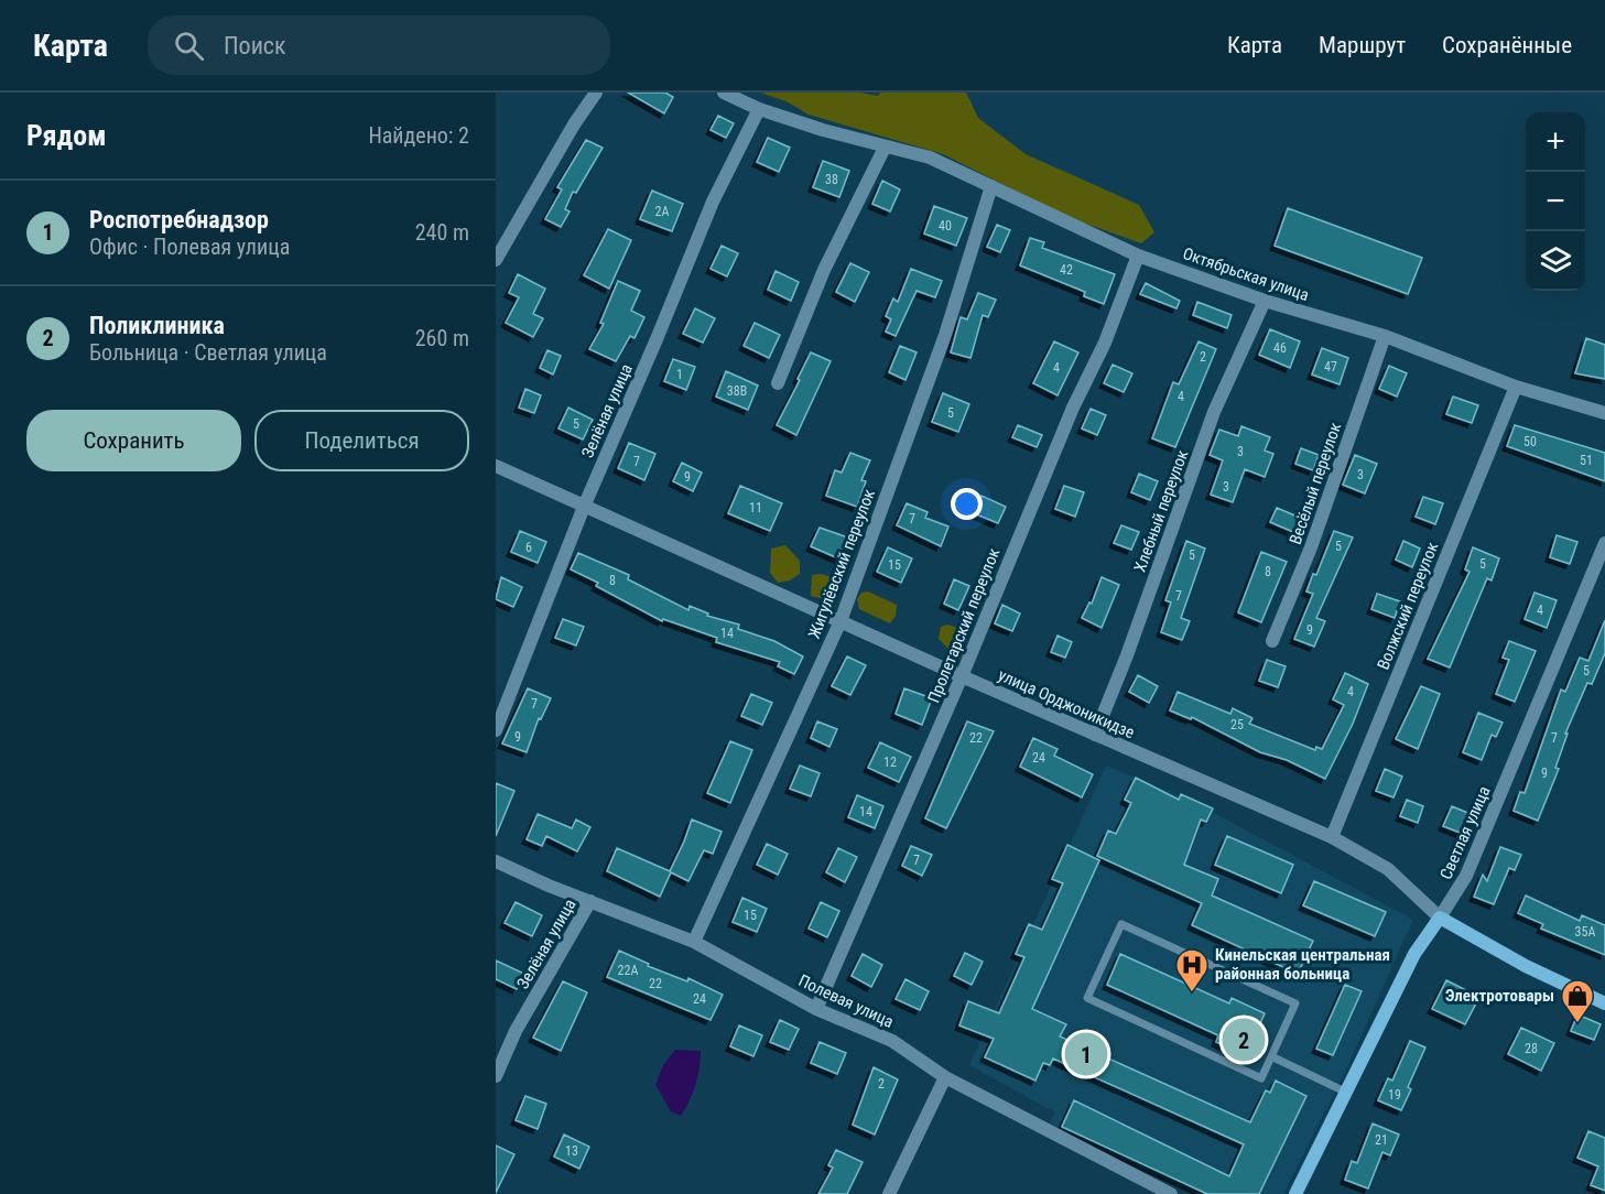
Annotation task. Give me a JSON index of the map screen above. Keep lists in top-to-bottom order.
{
  "streets": {
    "main road": ["улица Орджоникидзе", "Светлая улица"],
    "street": [
      "Октябрьская улица",
      "Зелёная улица",
      "Весёлый переулок",
      "Хлебный переулок",
      "Жигулёвский переулок",
      "Волжский переулок",
      "Пролетарский переулок",
      "Полевая улица"
    ]
  },
  "crossings": [
    ["Октябрьская улица", "Зелёная улица"],
    ["Октябрьская улица", "Весёлый переулок"],
    ["Октябрьская улица", "Хлебный переулок"],
    ["Октябрьская улица", "Жигулёвский переулок"],
    ["Октябрьская улица", "Волжский переулок"],
    ["Октябрьская улица", "Пролетарский переулок"],
    ["Зелёная улица", "улица Орджоникидзе"],
    ["Зелёная улица", "Полевая улица"],
    ["Хлебный переулок", "улица Орджоникидзе"],
    ["Жигулёвский переулок", "улица Орджоникидзе"],
    ["Жигулёвский переулок", "Полевая улица"],
    ["Волжский переулок", "улица Орджоникидзе"],
    ["Пролетарский переулок", "улица Орджоникидзе"],
    ["Пролетарский переулок", "Полевая улица"],
    ["улица Орджоникидзе", "Светлая улица"]
  ],
  "places": {
    "hospital": ["Кинельская центральная районная больница"],
    "shop": ["Электротовары"]
  },
  "house_numbers": [
    "38",
    "2А",
    "40",
    "42",
    "46",
    "2",
    "47",
    "4",
    "1",
    "38В",
    "4",
    "5",
    "5",
    "50",
    "3",
    "51",
    "7",
    "3",
    "9",
    "3",
    "11",
    "7",
    "5",
    "6",
    "5",
    "5",
    "15",
    "8",
    "8",
    "7",
    "4",
    "9",
    "14",
    "5",
    "4",
    "7",
    "25",
    "9",
    "22",
    "7",
    "24",
    "12",
    "9",
    "14",
    "7",
    "15",
    "35А",
    "22А",
    "22",
    "24",
    "28",
    "2",
    "19",
    "21",
    "13"
  ],
  "page": {
    "header": "Карта",
    "search": "Поиск",
    "nav": ["Карта", "Маршрут", "Сохранённые"],
    "heading": ["Рядом", "Найдено: 2"],
    "map_buttons": ["+", "−"],
    "list": [
      {
        "mark": "1",
        "name": "Роспотребнадзор",
        "note": "Офис · Полевая улица",
        "value": "240 m"
      },
      {
        "mark": "2",
        "name": "Поликлиника",
        "note": "Больница · Светлая улица",
        "value": "260 m"
      }
    ],
    "buttons": ["Сохранить", "Поделиться"],
    "pins": ["2", "1"]
  }
}
